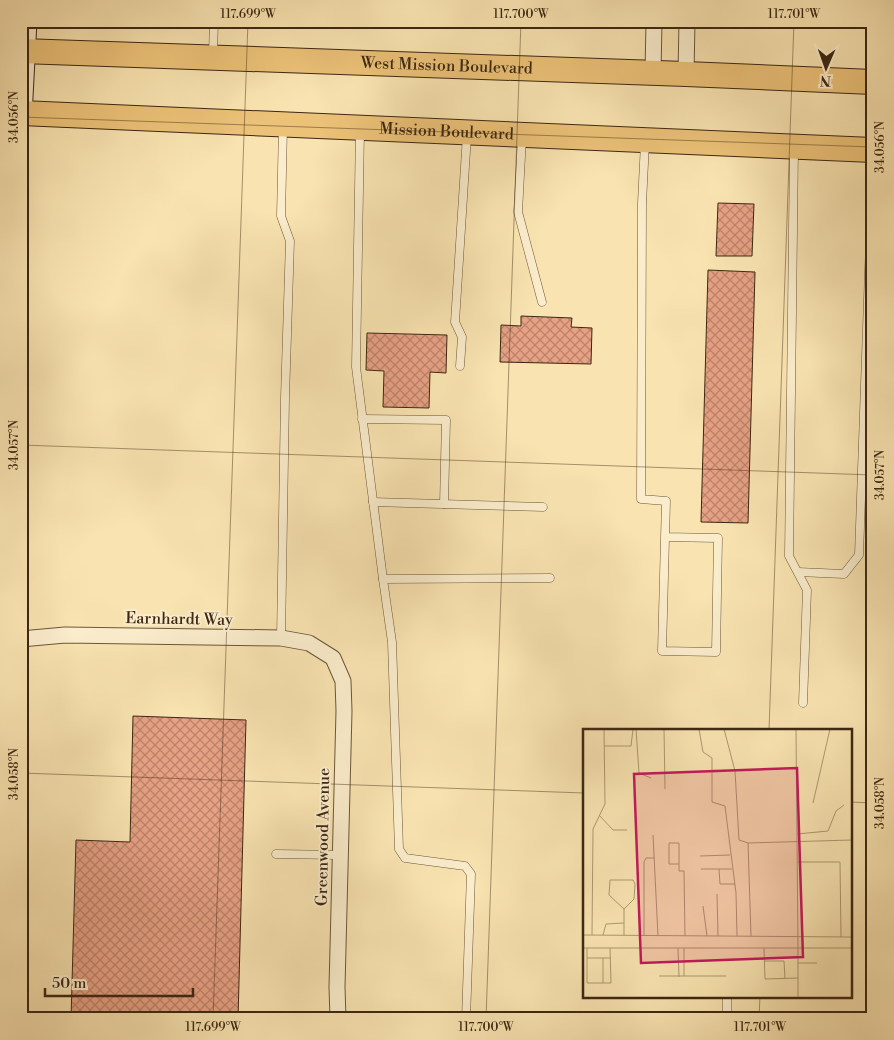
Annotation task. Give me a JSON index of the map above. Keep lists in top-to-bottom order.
{
  "streets": {
    "main road": ["West Mission Boulevard", "Mission Boulevard"],
    "street": ["Earnhardt Way", "Greenwood Avenue"]
  },
  "crossings": [
    ["Earnhardt Way", "Greenwood Avenue"]
  ],
  "scale_bar": "50 m",
  "north": "bottom",
  "coordinates": [
    "117.699°W",
    "117.700°W",
    "117.701°W",
    "34.056°N",
    "34.057°N",
    "34.058°N"
  ]
}
